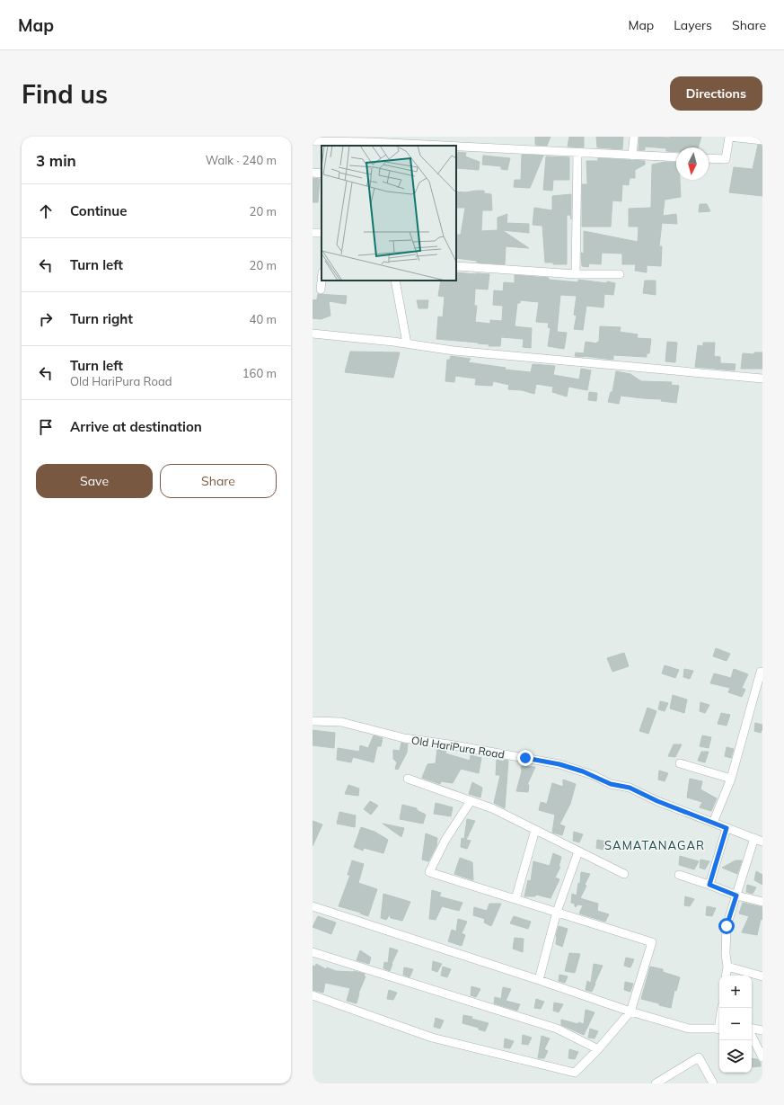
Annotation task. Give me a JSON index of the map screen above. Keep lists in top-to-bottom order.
{
  "streets": {
    "street": ["Old HariPura Road"]
  },
  "districts": ["SAMATANAGAR"],
  "north": "bottom",
  "page": {
    "header": "Map",
    "nav": ["Map", "Layers", "Share"],
    "buttons": [
      "Directions",
      ["Save", "Share"]
    ],
    "title": "Find us",
    "heading": ["3 min", "Walk · 240 m"],
    "list": [
      ["Continue", "20 m"],
      ["Turn left", "20 m"],
      ["Turn right", "40 m"],
      ["Turn left", "Old HariPura Road", "160 m"],
      "Arrive at destination"
    ],
    "map_buttons": ["+", "−"]
  }
}
